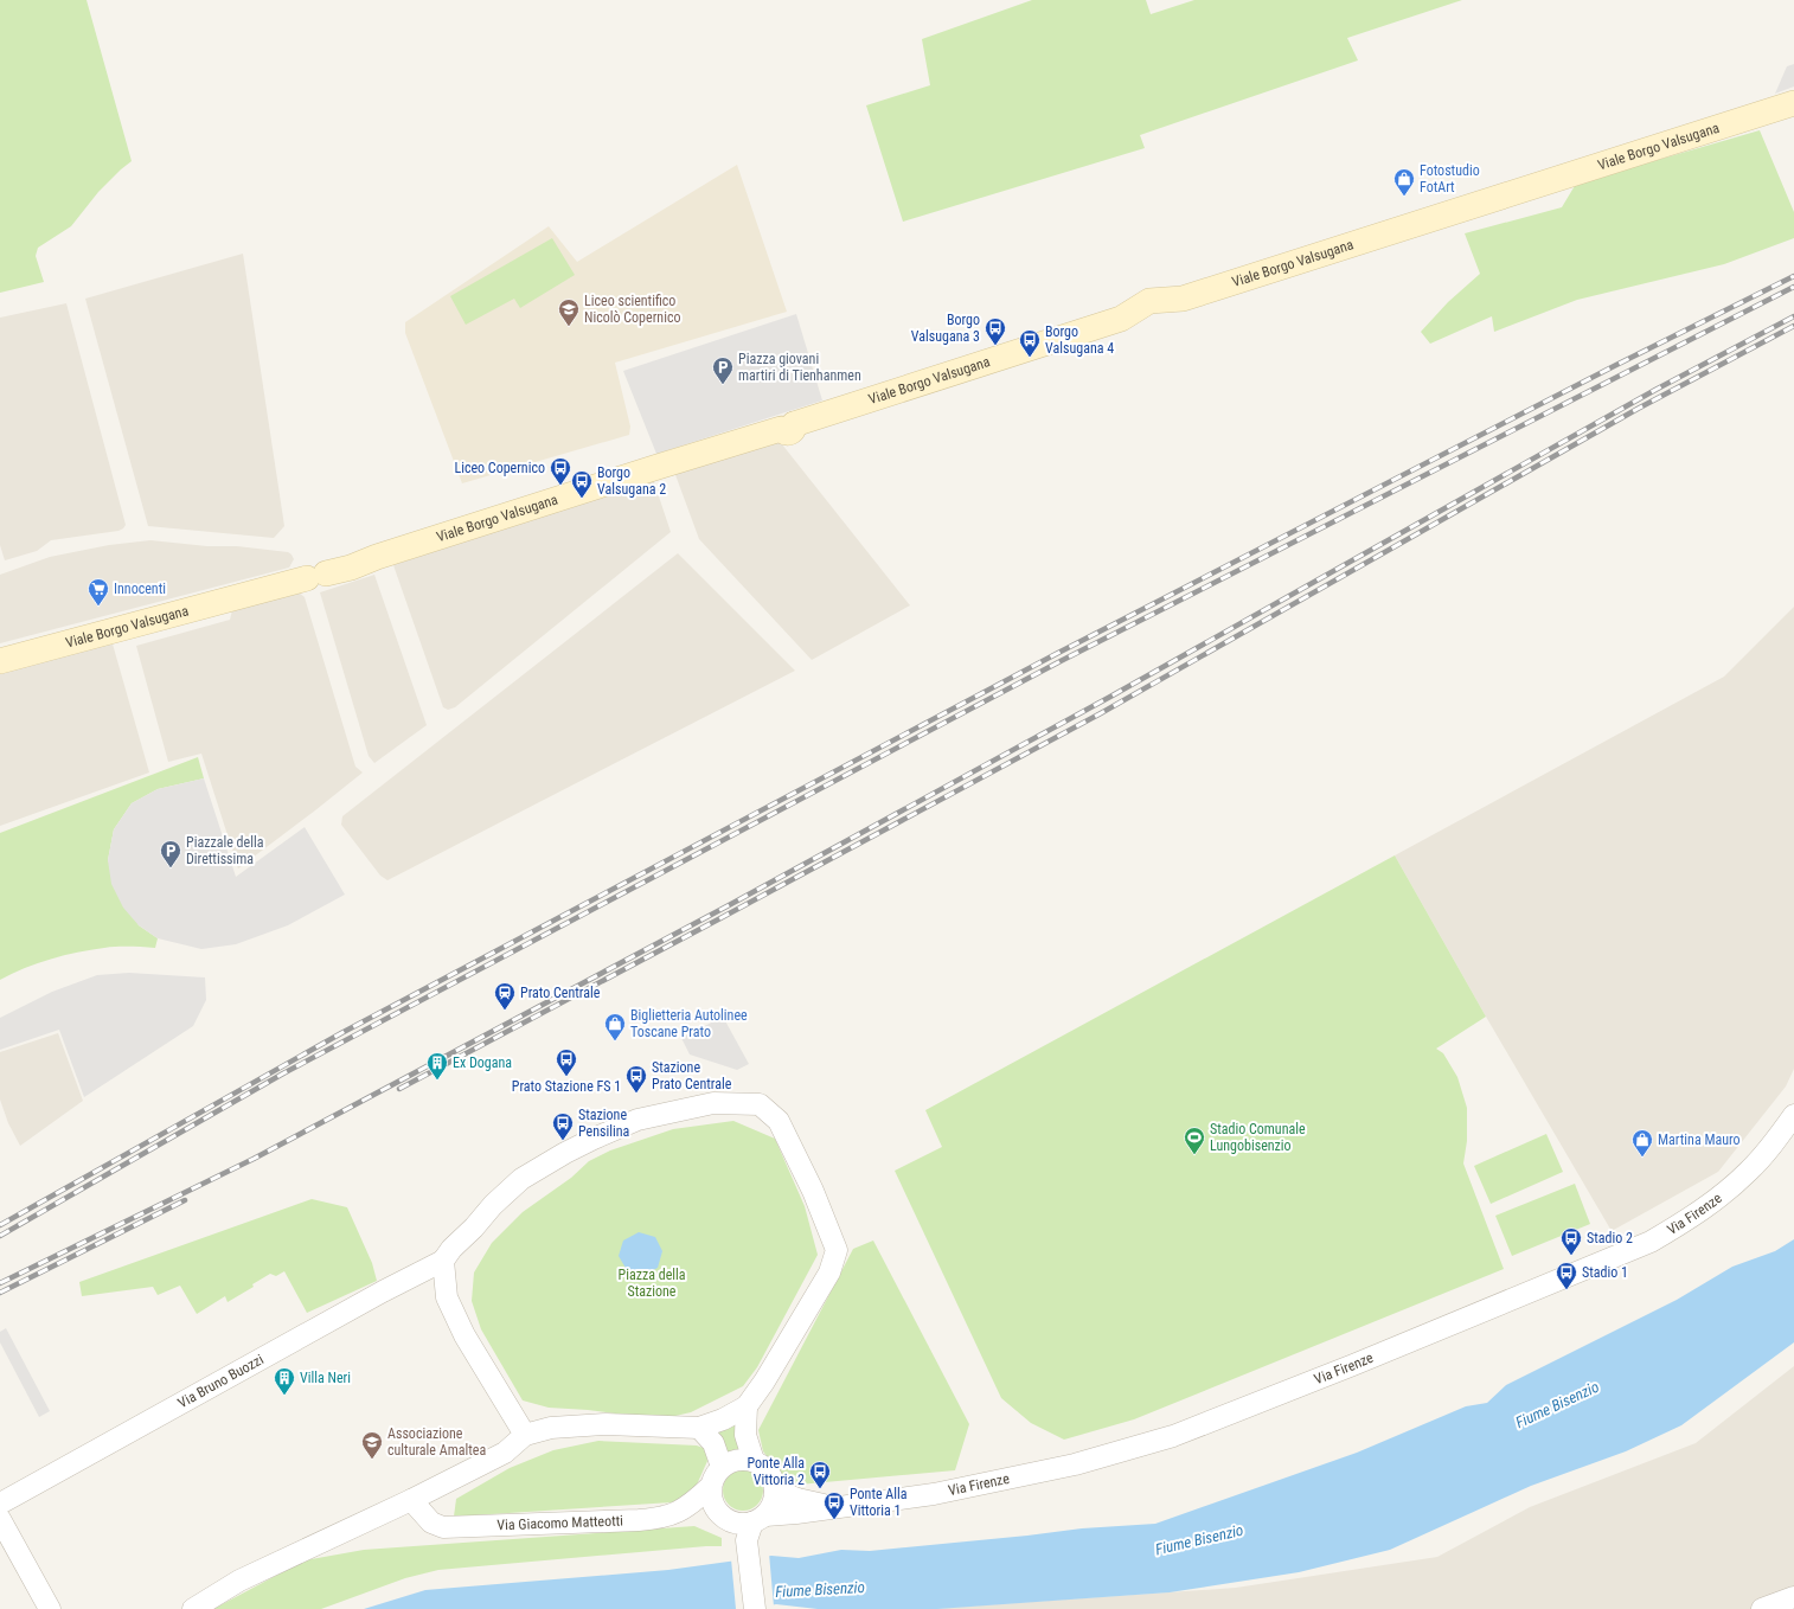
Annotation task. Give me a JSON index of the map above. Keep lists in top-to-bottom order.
{
  "streets": {
    "main road": ["Viale Borgo Valsugana"],
    "street": ["Via Firenze", "Via Bruno Buozzi", "Via Giacomo Matteotti"]
  },
  "crossings": [
    ["Via Firenze", "Via Giacomo Matteotti"]
  ],
  "water": ["Fiume Bisenzio"],
  "parks": ["Piazza della Stazione"],
  "places": {
    "shop": ["Fotostudio FotArt", "Biglietteria Autolinee Toscane Prato", "Martina Mauro"],
    "school or university": ["Liceo scientifico Nicolò Copernico", "Associazione culturale Amaltea"],
    "bus stop": [
      "Borgo Valsugana 3",
      "Borgo Valsugana 4",
      "Liceo Copernico",
      "Borgo Valsugana 2",
      "Prato Stazione FS 1",
      "Stazione Prato Centrale",
      "Stazione Pensilina",
      "Stadio 2",
      "Stadio 1",
      "Ponte Alla Vittoria 2",
      "Ponte Alla Vittoria 1"
    ],
    "parking": ["Piazza giovani martiri di Tienhanmen", "Piazzale della Direttissima"],
    "supermarket": ["Innocenti"],
    "station": ["Prato Centrale"],
    "building": ["Ex Dogana", "Villa Neri"],
    "sports": ["Stadio Comunale Lungobisenzio"]
  }
}
